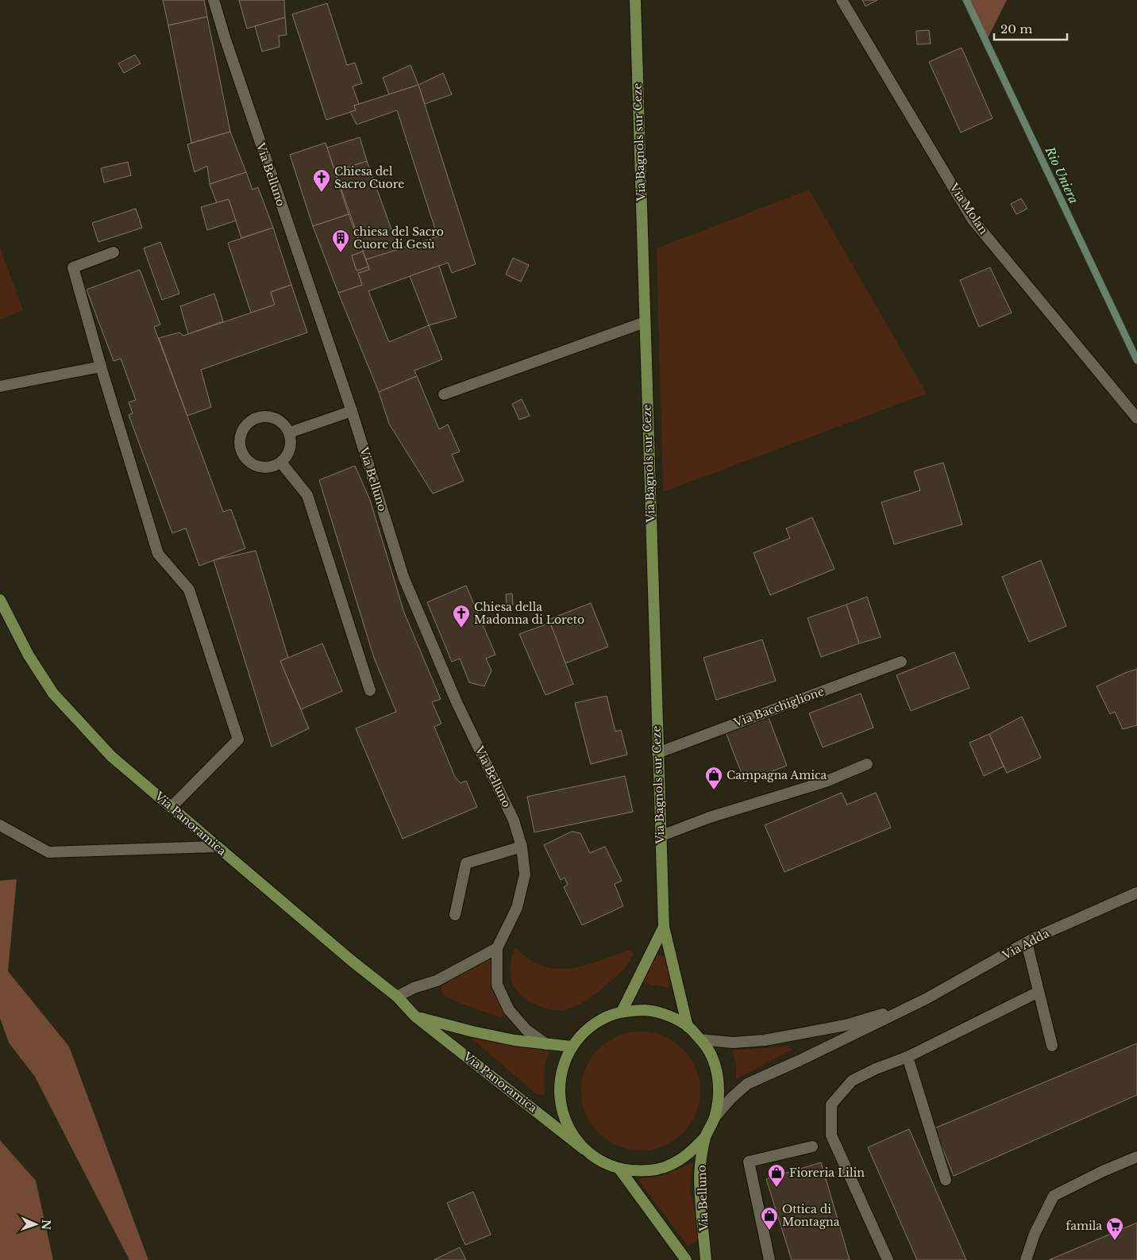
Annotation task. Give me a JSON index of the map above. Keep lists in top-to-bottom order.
{
  "streets": {
    "main road": ["Via Bagnols sur Ceze", "Via Belluno", "Via Panoramica"],
    "street": ["Via Molan", "Via Bacchiglione", "Via Adda"]
  },
  "crossings": [
    ["Via Bagnols sur Ceze", "Via Belluno"],
    ["Via Bagnols sur Ceze", "Via Bacchiglione"],
    ["Via Belluno", "Via Panoramica"],
    ["Via Belluno", "Via Adda"]
  ],
  "water": ["Rio Uniera"],
  "places": {
    "church": ["Chiesa del Sacro Cuore", "Chiesa della Madonna di Loreto"],
    "building": ["chiesa del Sacro Cuore di Gesù"],
    "shop": ["Campagna Amica", "Fioreria Lilin", "Ottica di Montagna"],
    "supermarket": ["famila"]
  },
  "scale_bar": "20 m",
  "north": "right"
}
